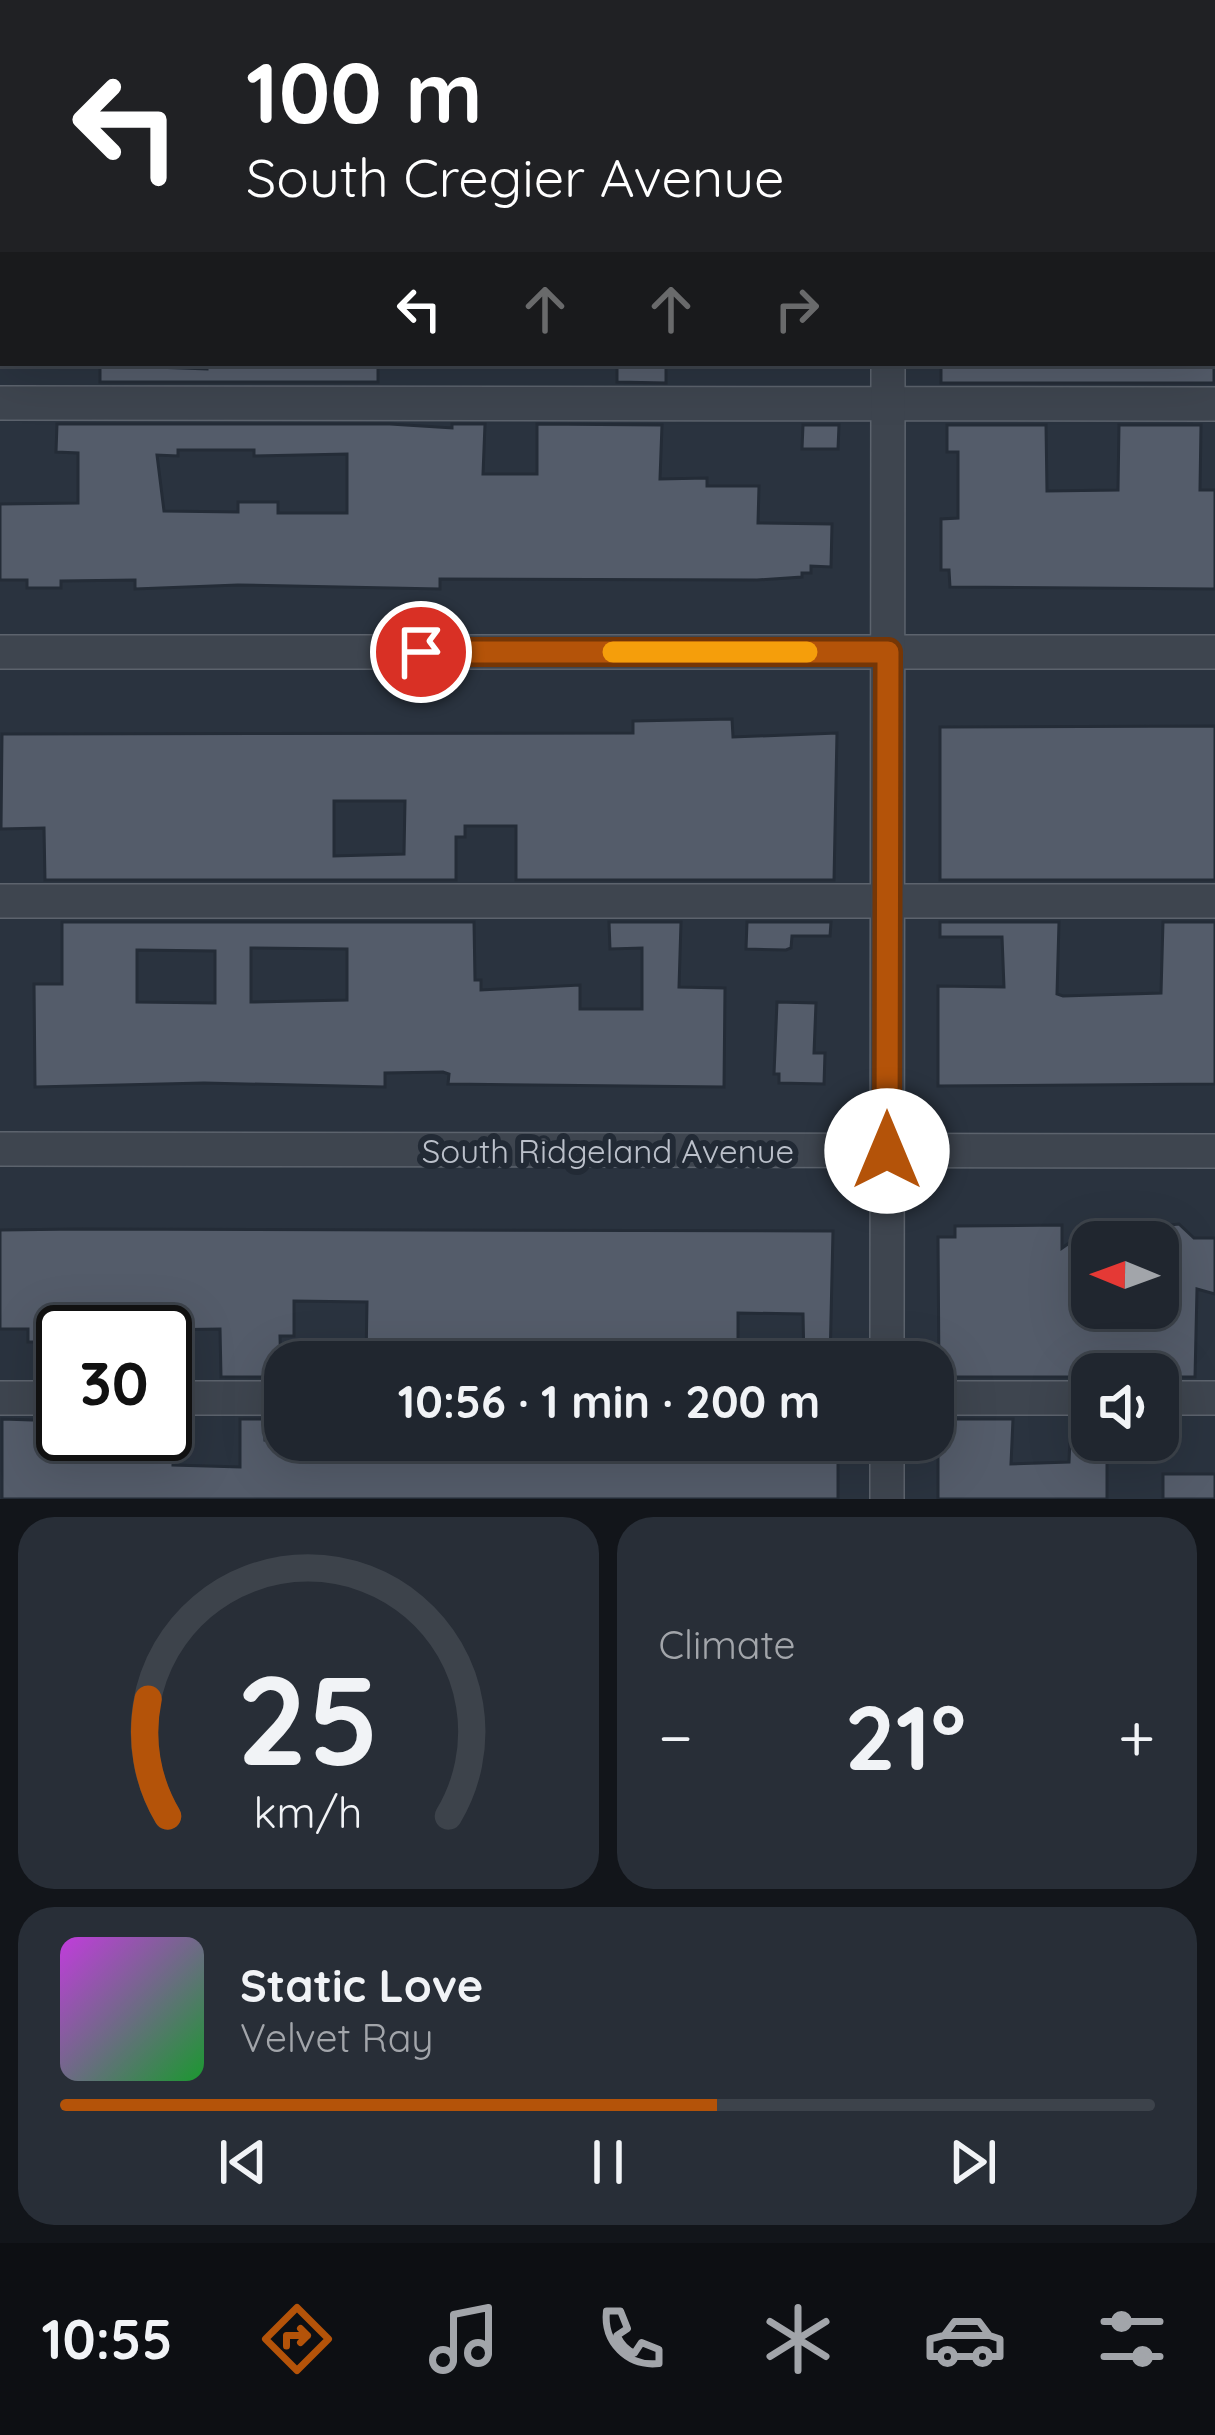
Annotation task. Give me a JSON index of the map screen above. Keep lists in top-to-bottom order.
{
  "streets": {
    "street": ["South Ridgeland Avenue"]
  },
  "north": "left",
  "page": {
    "turn": ["100 m", "South Cregier Avenue"],
    "limit": "30",
    "trip": "10:56 · 1 min · 200 m",
    "tile": "Climate",
    "heat": ["−", "21°", "+"],
    "song": ["Static Love", "Velvet Ray"],
    "tabs": "10:55",
    "gauge": ["25", "km/h"]
  }
}
